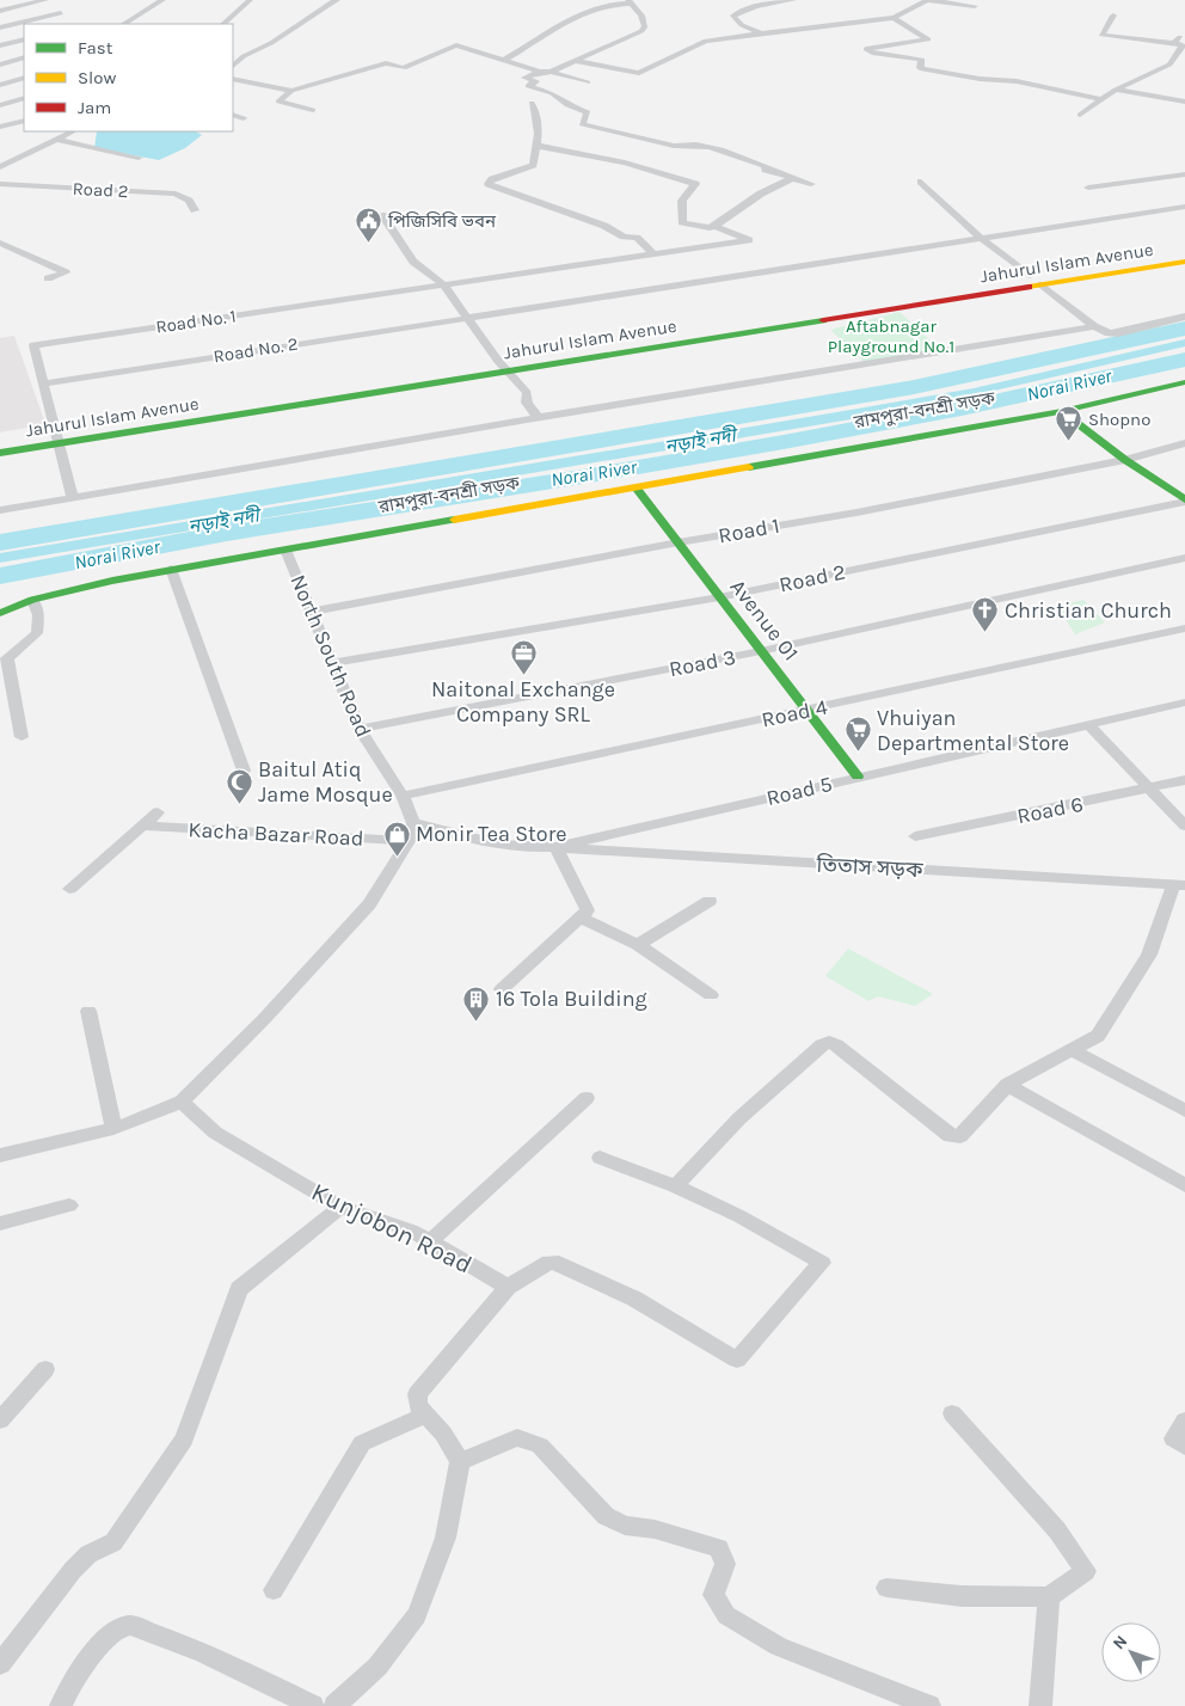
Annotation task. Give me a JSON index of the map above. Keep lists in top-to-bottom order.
{
  "streets": {
    "street": [
      "Road 2",
      "Jahurul Islam Avenue",
      "Road No. 1",
      "Road No. 2",
      "রামপুরা-বনশ্রী সড়ক",
      "Road 1",
      "Avenue 01",
      "North South Road",
      "Road 3",
      "Road 4",
      "Road 5",
      "Road 6",
      "Kacha Bazar Road",
      "তিতাস সড়ক",
      "Kunjobon Road"
    ]
  },
  "crossings": [
    ["Road 2", "Avenue 01"],
    ["Road 2", "North South Road"],
    ["Jahurul Islam Avenue", "Road No. 1"],
    ["Road No. 1", "Road No. 2"],
    ["রামপুরা-বনশ্রী সড়ক", "Avenue 01"],
    ["রামপুরা-বনশ্রী সড়ক", "North South Road"],
    ["Road 1", "Avenue 01"],
    ["Road 1", "North South Road"],
    ["Avenue 01", "Road 3"],
    ["Avenue 01", "Road 4"],
    ["Avenue 01", "Road 5"],
    ["North South Road", "Road 3"],
    ["North South Road", "Road 4"],
    ["North South Road", "Road 5"],
    ["Road 5", "তিতাস সড়ক"]
  ],
  "water": ["Norai River", "নড়াই নদী"],
  "parks": ["Aftabnagar Playground No.1"],
  "places": {
    "public building": ["পিজিসিবি ভবন"],
    "supermarket": ["Shopno", "Vhuiyan Departmental Store"],
    "church": ["Christian Church"],
    "office": ["Naitonal Exchange Company SRL"],
    "mosque": ["Baitul Atiq Jame Mosque"],
    "shop": ["Monir Tea Store"],
    "building": ["16 Tola Building"]
  },
  "legend": ["Fast", "Slow", "Jam"],
  "north": "top left"
}
